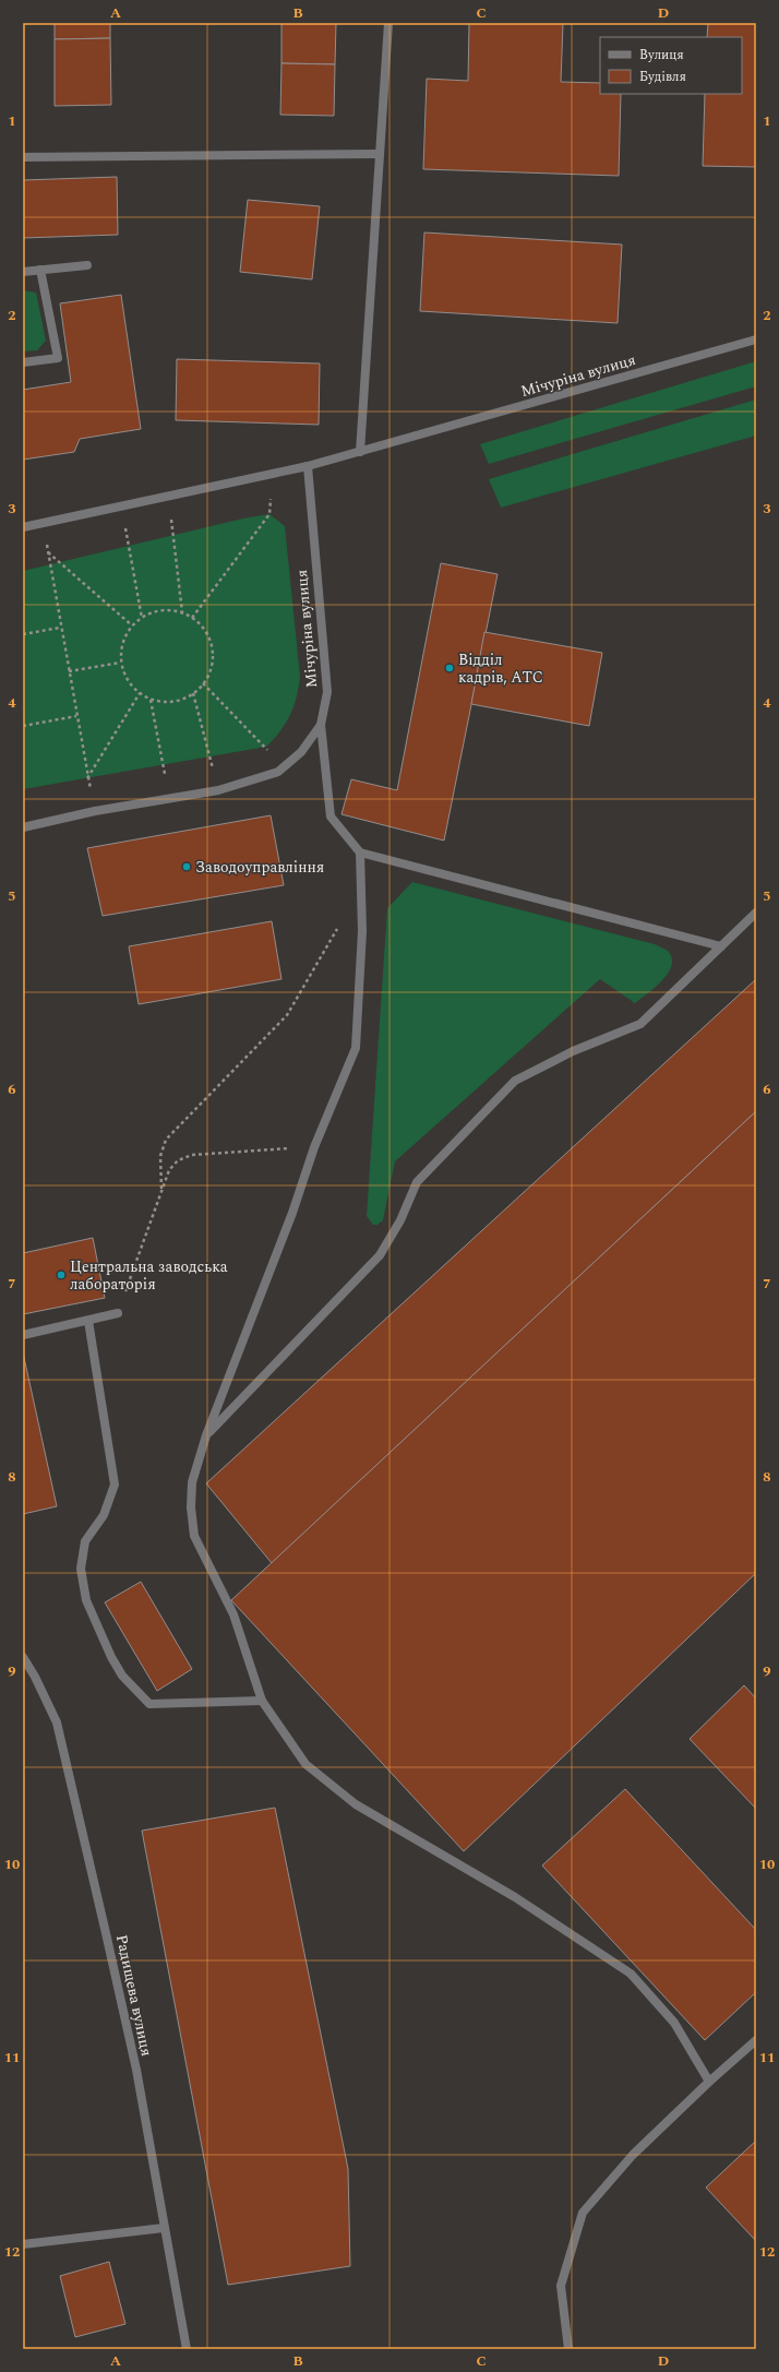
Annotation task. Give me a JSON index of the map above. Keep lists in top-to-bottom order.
{
  "streets": {
    "street": ["Мічуріна вулиця", "Радищева вулиця"]
  },
  "places": ["Відділ кадрів, АТС", "Заводоуправління", "Центральна заводська лабораторія"],
  "legend": ["Вулиця", "Будівля"],
  "grid": {
    "columns": [
      "A",
      "B",
      "C",
      "D"
    ],
    "rows": [
      "1",
      "2",
      "3",
      "4",
      "5",
      "6",
      "7",
      "8",
      "9",
      "10",
      "11",
      "12"
    ]
  }
}
